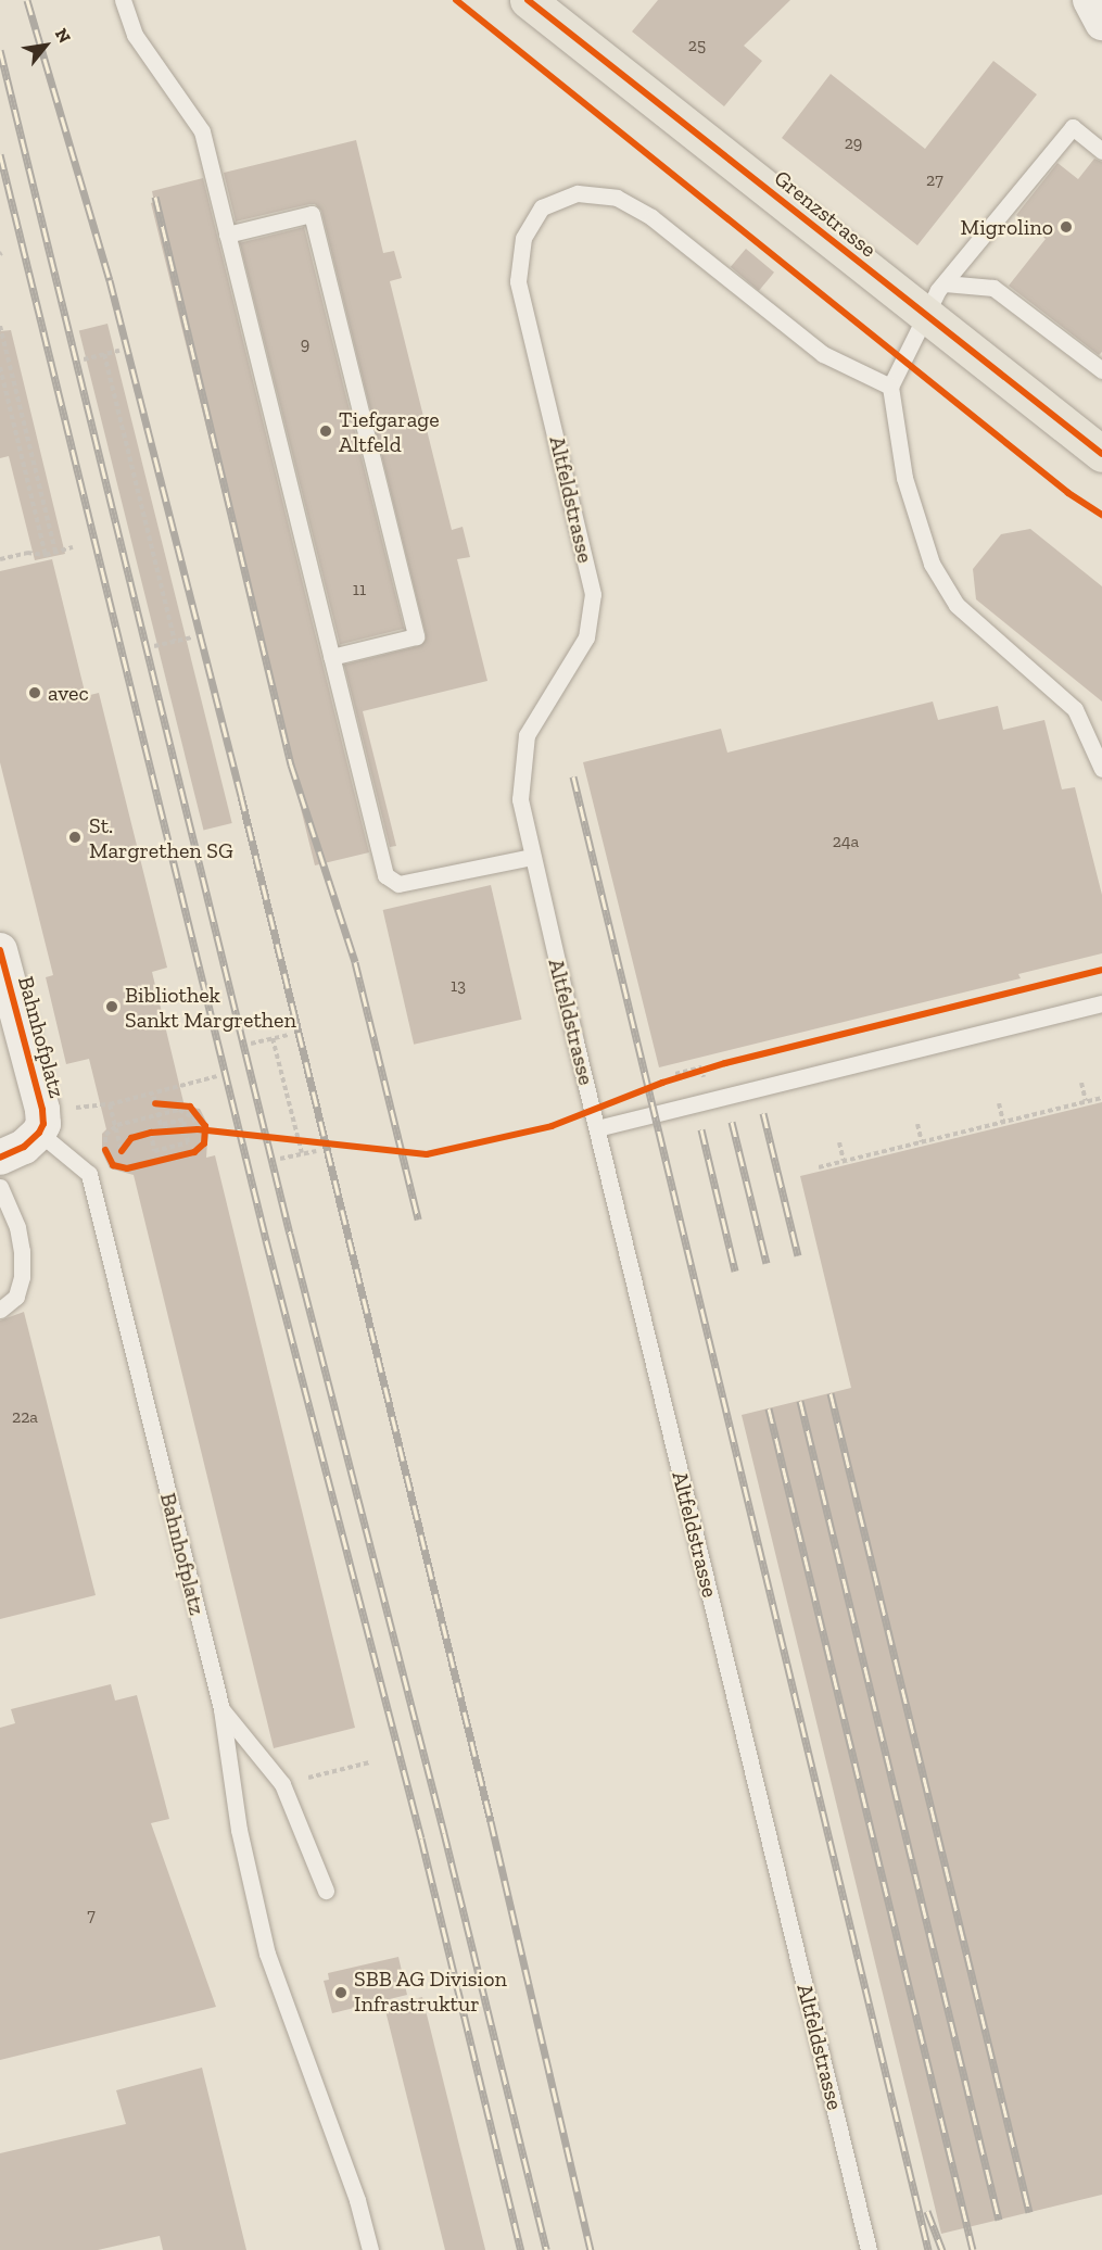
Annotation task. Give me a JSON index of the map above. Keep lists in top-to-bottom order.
{
  "streets": {
    "main road": ["Grenzstrasse"],
    "street": ["Bahnhofplatz"],
    "lane": ["Altfeldstrasse"]
  },
  "places": [
    "Migrolino",
    "Tiefgarage Altfeld",
    "avec",
    "St. Margrethen SG",
    "Bibliothek Sankt Margrethen",
    "SBB AG Division Infrastruktur"
  ],
  "house_numbers": [
    "25",
    "29",
    "27",
    "9",
    "11",
    "24a",
    "13",
    "22a",
    "7"
  ],
  "north": "top right"
}
